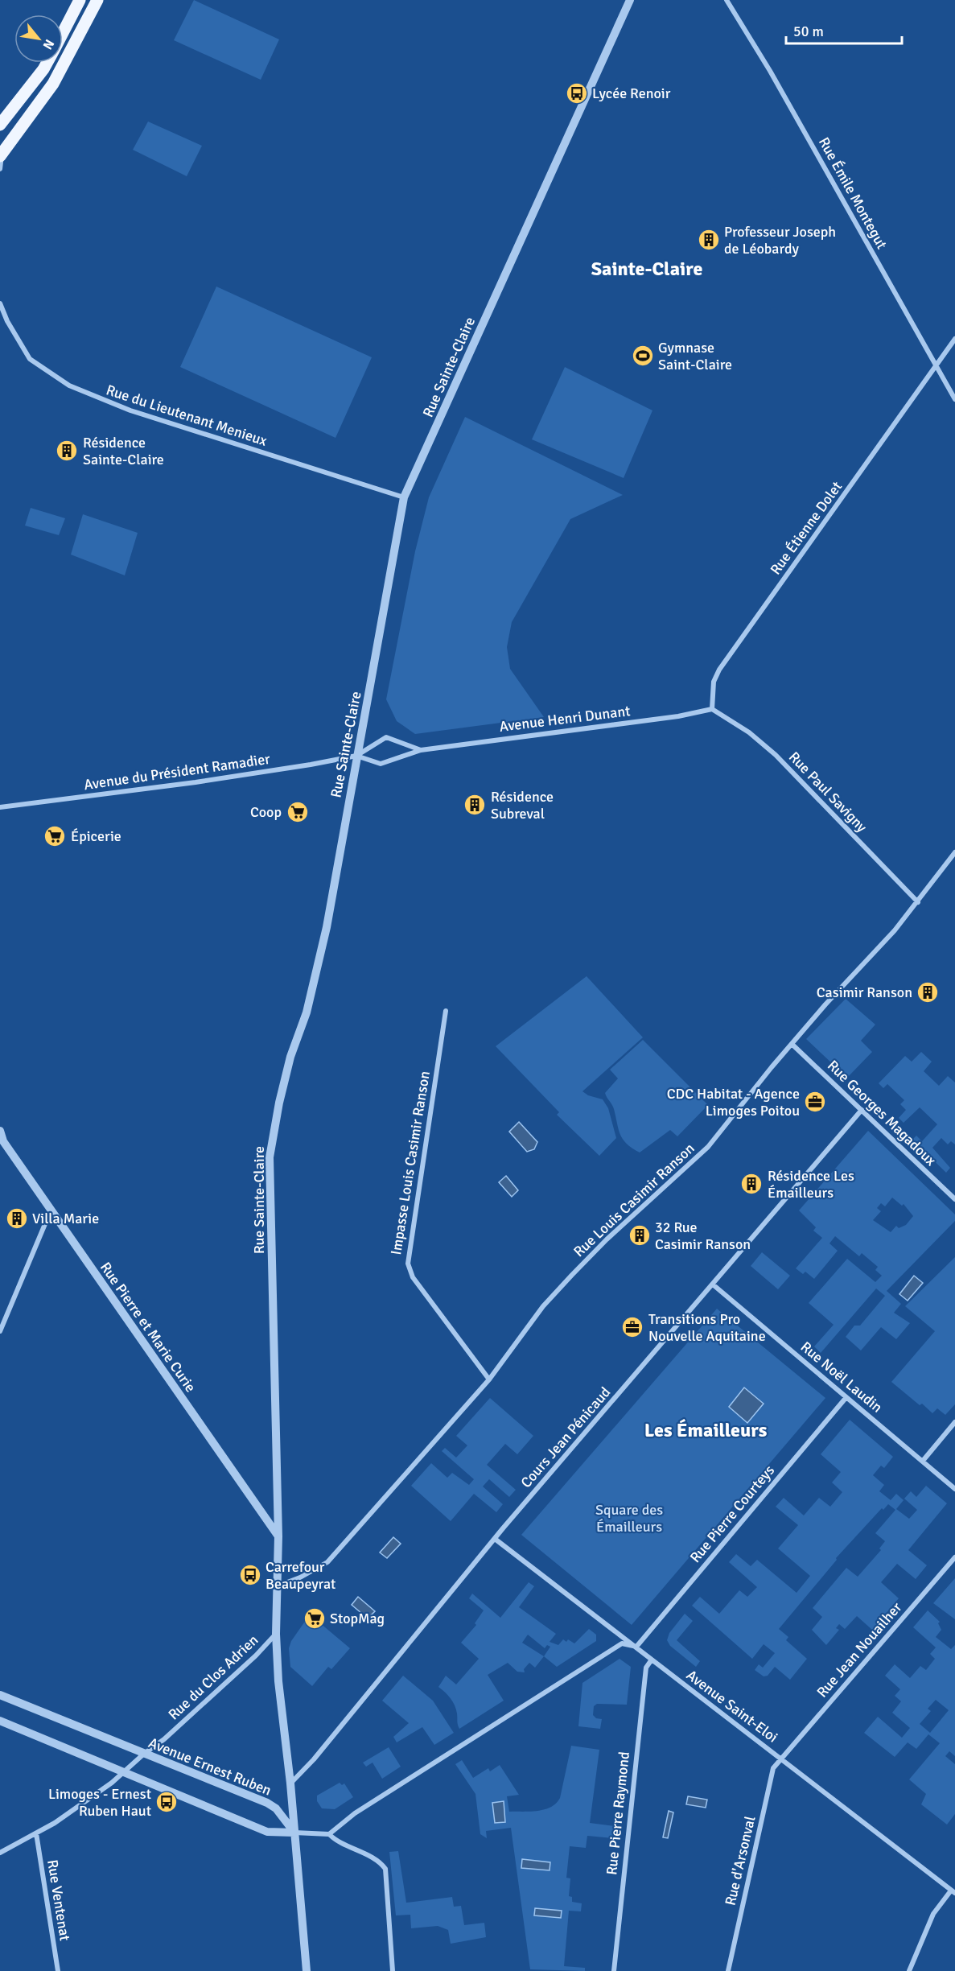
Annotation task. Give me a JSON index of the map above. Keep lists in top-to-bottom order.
{
  "streets": {
    "street": [
      "Rue Émile Montegut",
      "Rue Sainte-Claire",
      "Rue du Lieutenant Menieux",
      "Rue Étienne Dolet",
      "Avenue Henri Dunant",
      "Avenue du Président Ramadier",
      "Rue Paul Savigny",
      "Rue Georges Magadoux",
      "Impasse Louis Casimir Ranson",
      "Rue Louis Casimir Ranson",
      "Rue Pierre et Marie Curie",
      "Rue Noël Laudin",
      "Cours Jean Pénicaud",
      "Rue Pierre Courteys",
      "Rue Jean Nouailher",
      "Rue du Clos Adrien",
      "Avenue Saint-Eloi",
      "Avenue Ernest Ruben",
      "Rue Pierre Raymond",
      "Rue d'Arsonval",
      "Rue Ventenat"
    ]
  },
  "crossings": [
    ["Rue Émile Montegut", "Rue Étienne Dolet"],
    ["Rue Sainte-Claire", "Rue du Lieutenant Menieux"],
    ["Rue Sainte-Claire", "Avenue Henri Dunant"],
    ["Rue Sainte-Claire", "Avenue du Président Ramadier"],
    ["Rue Sainte-Claire", "Rue Pierre et Marie Curie"],
    ["Rue Étienne Dolet", "Avenue Henri Dunant"],
    ["Rue Étienne Dolet", "Rue Paul Savigny"],
    ["Avenue Henri Dunant", "Avenue du Président Ramadier"],
    ["Avenue Henri Dunant", "Rue Paul Savigny"],
    ["Rue Paul Savigny", "Rue Louis Casimir Ranson"],
    ["Rue Georges Magadoux", "Rue Louis Casimir Ranson"],
    ["Rue Georges Magadoux", "Cours Jean Pénicaud"],
    ["Impasse Louis Casimir Ranson", "Rue Louis Casimir Ranson"],
    ["Rue Noël Laudin", "Cours Jean Pénicaud"],
    ["Rue Noël Laudin", "Rue Pierre Courteys"],
    ["Cours Jean Pénicaud", "Avenue Saint-Eloi"],
    ["Rue Pierre Courteys", "Avenue Saint-Eloi"],
    ["Rue Jean Nouailher", "Avenue Saint-Eloi"],
    ["Rue Jean Nouailher", "Rue d'Arsonval"],
    ["Rue du Clos Adrien", "Avenue Ernest Ruben"],
    ["Rue du Clos Adrien", "Rue Ventenat"],
    ["Avenue Saint-Eloi", "Rue Pierre Raymond"],
    ["Avenue Saint-Eloi", "Rue d'Arsonval"]
  ],
  "districts": ["Sainte-Claire", "Les Émailleurs"],
  "parks": ["Square des Émailleurs"],
  "places": {
    "bus stop": ["Lycée Renoir", "Carrefour Beaupeyrat", "Limoges - Ernest Ruben Haut"],
    "building": [
      "Professeur Joseph de Léobardy",
      "Résidence Sainte-Claire",
      "Résidence Subreval",
      "Casimir Ranson",
      "Résidence Les Émailleurs",
      "Villa Marie",
      "32 Rue Casimir Ranson"
    ],
    "sports": ["Gymnase Saint-Claire"],
    "supermarket": ["Coop", "Épicerie", "StopMag"],
    "office": ["CDC Habitat - Agence Limoges Poitou", "Transitions Pro Nouvelle Aquitaine"]
  },
  "scale_bar": "50 m",
  "north": "bottom right"
}
